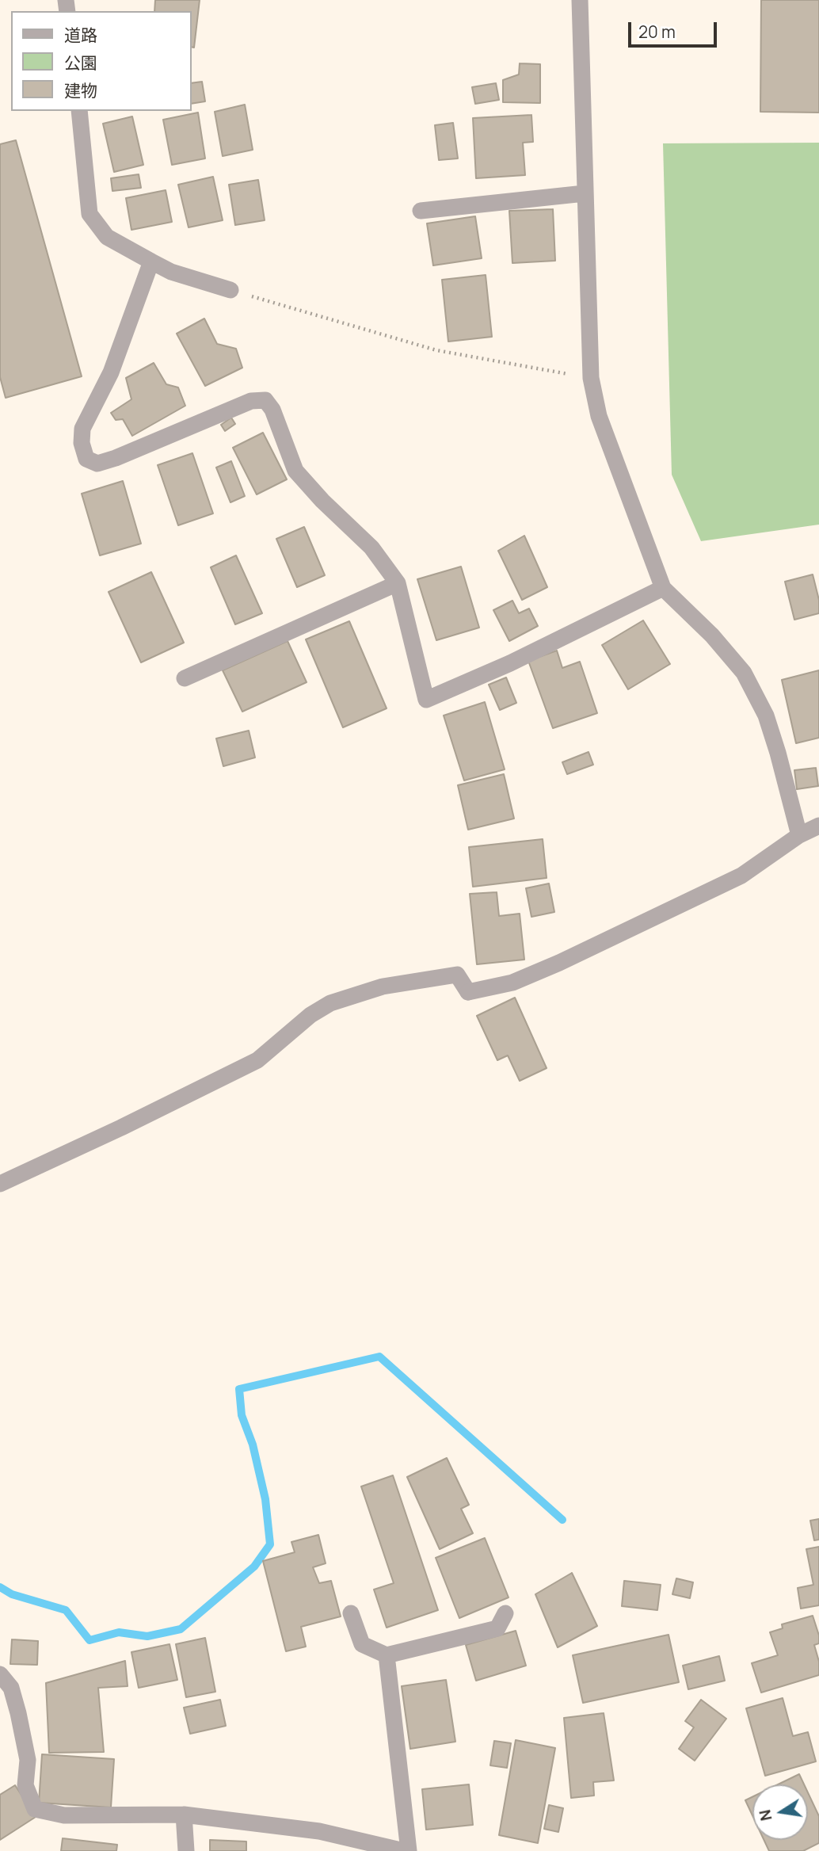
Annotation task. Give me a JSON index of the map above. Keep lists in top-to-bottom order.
{
  "legend": ["道路", "公園", "建物"],
  "scale_bar": "20 m",
  "north": "left"
}
